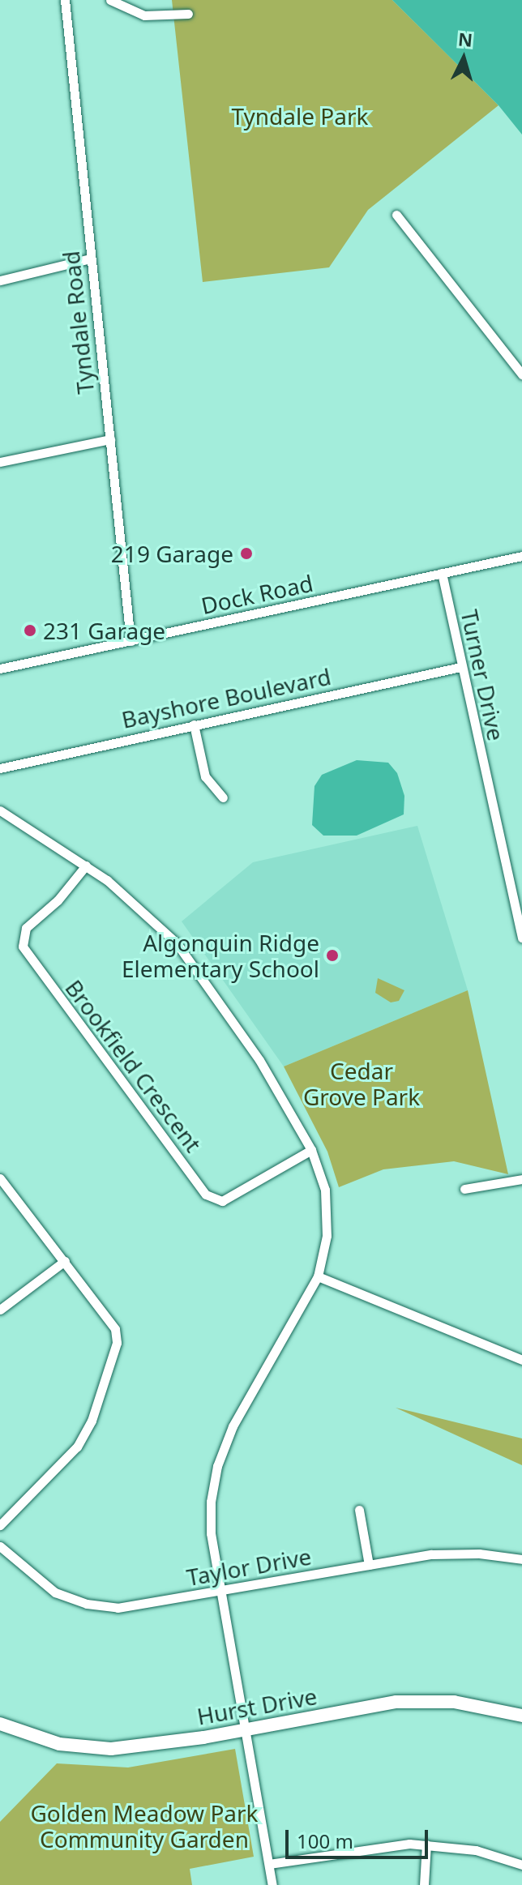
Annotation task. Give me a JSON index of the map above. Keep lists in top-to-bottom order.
{
  "streets": {
    "street": [
      "Tyndale Road",
      "Dock Road",
      "Turner Drive",
      "Bayshore Boulevard",
      "Brookfield Crescent",
      "Taylor Drive",
      "Hurst Drive"
    ]
  },
  "crossings": [
    ["Tyndale Road", "Dock Road"],
    ["Dock Road", "Turner Drive"],
    ["Turner Drive", "Bayshore Boulevard"]
  ],
  "parks": ["Tyndale Park", "Cedar Grove Park", "Golden Meadow Park Community Garden"],
  "places": ["219 Garage", "231 Garage", "Algonquin Ridge Elementary School"],
  "scale_bar": "100 m",
  "north": "top"
}
